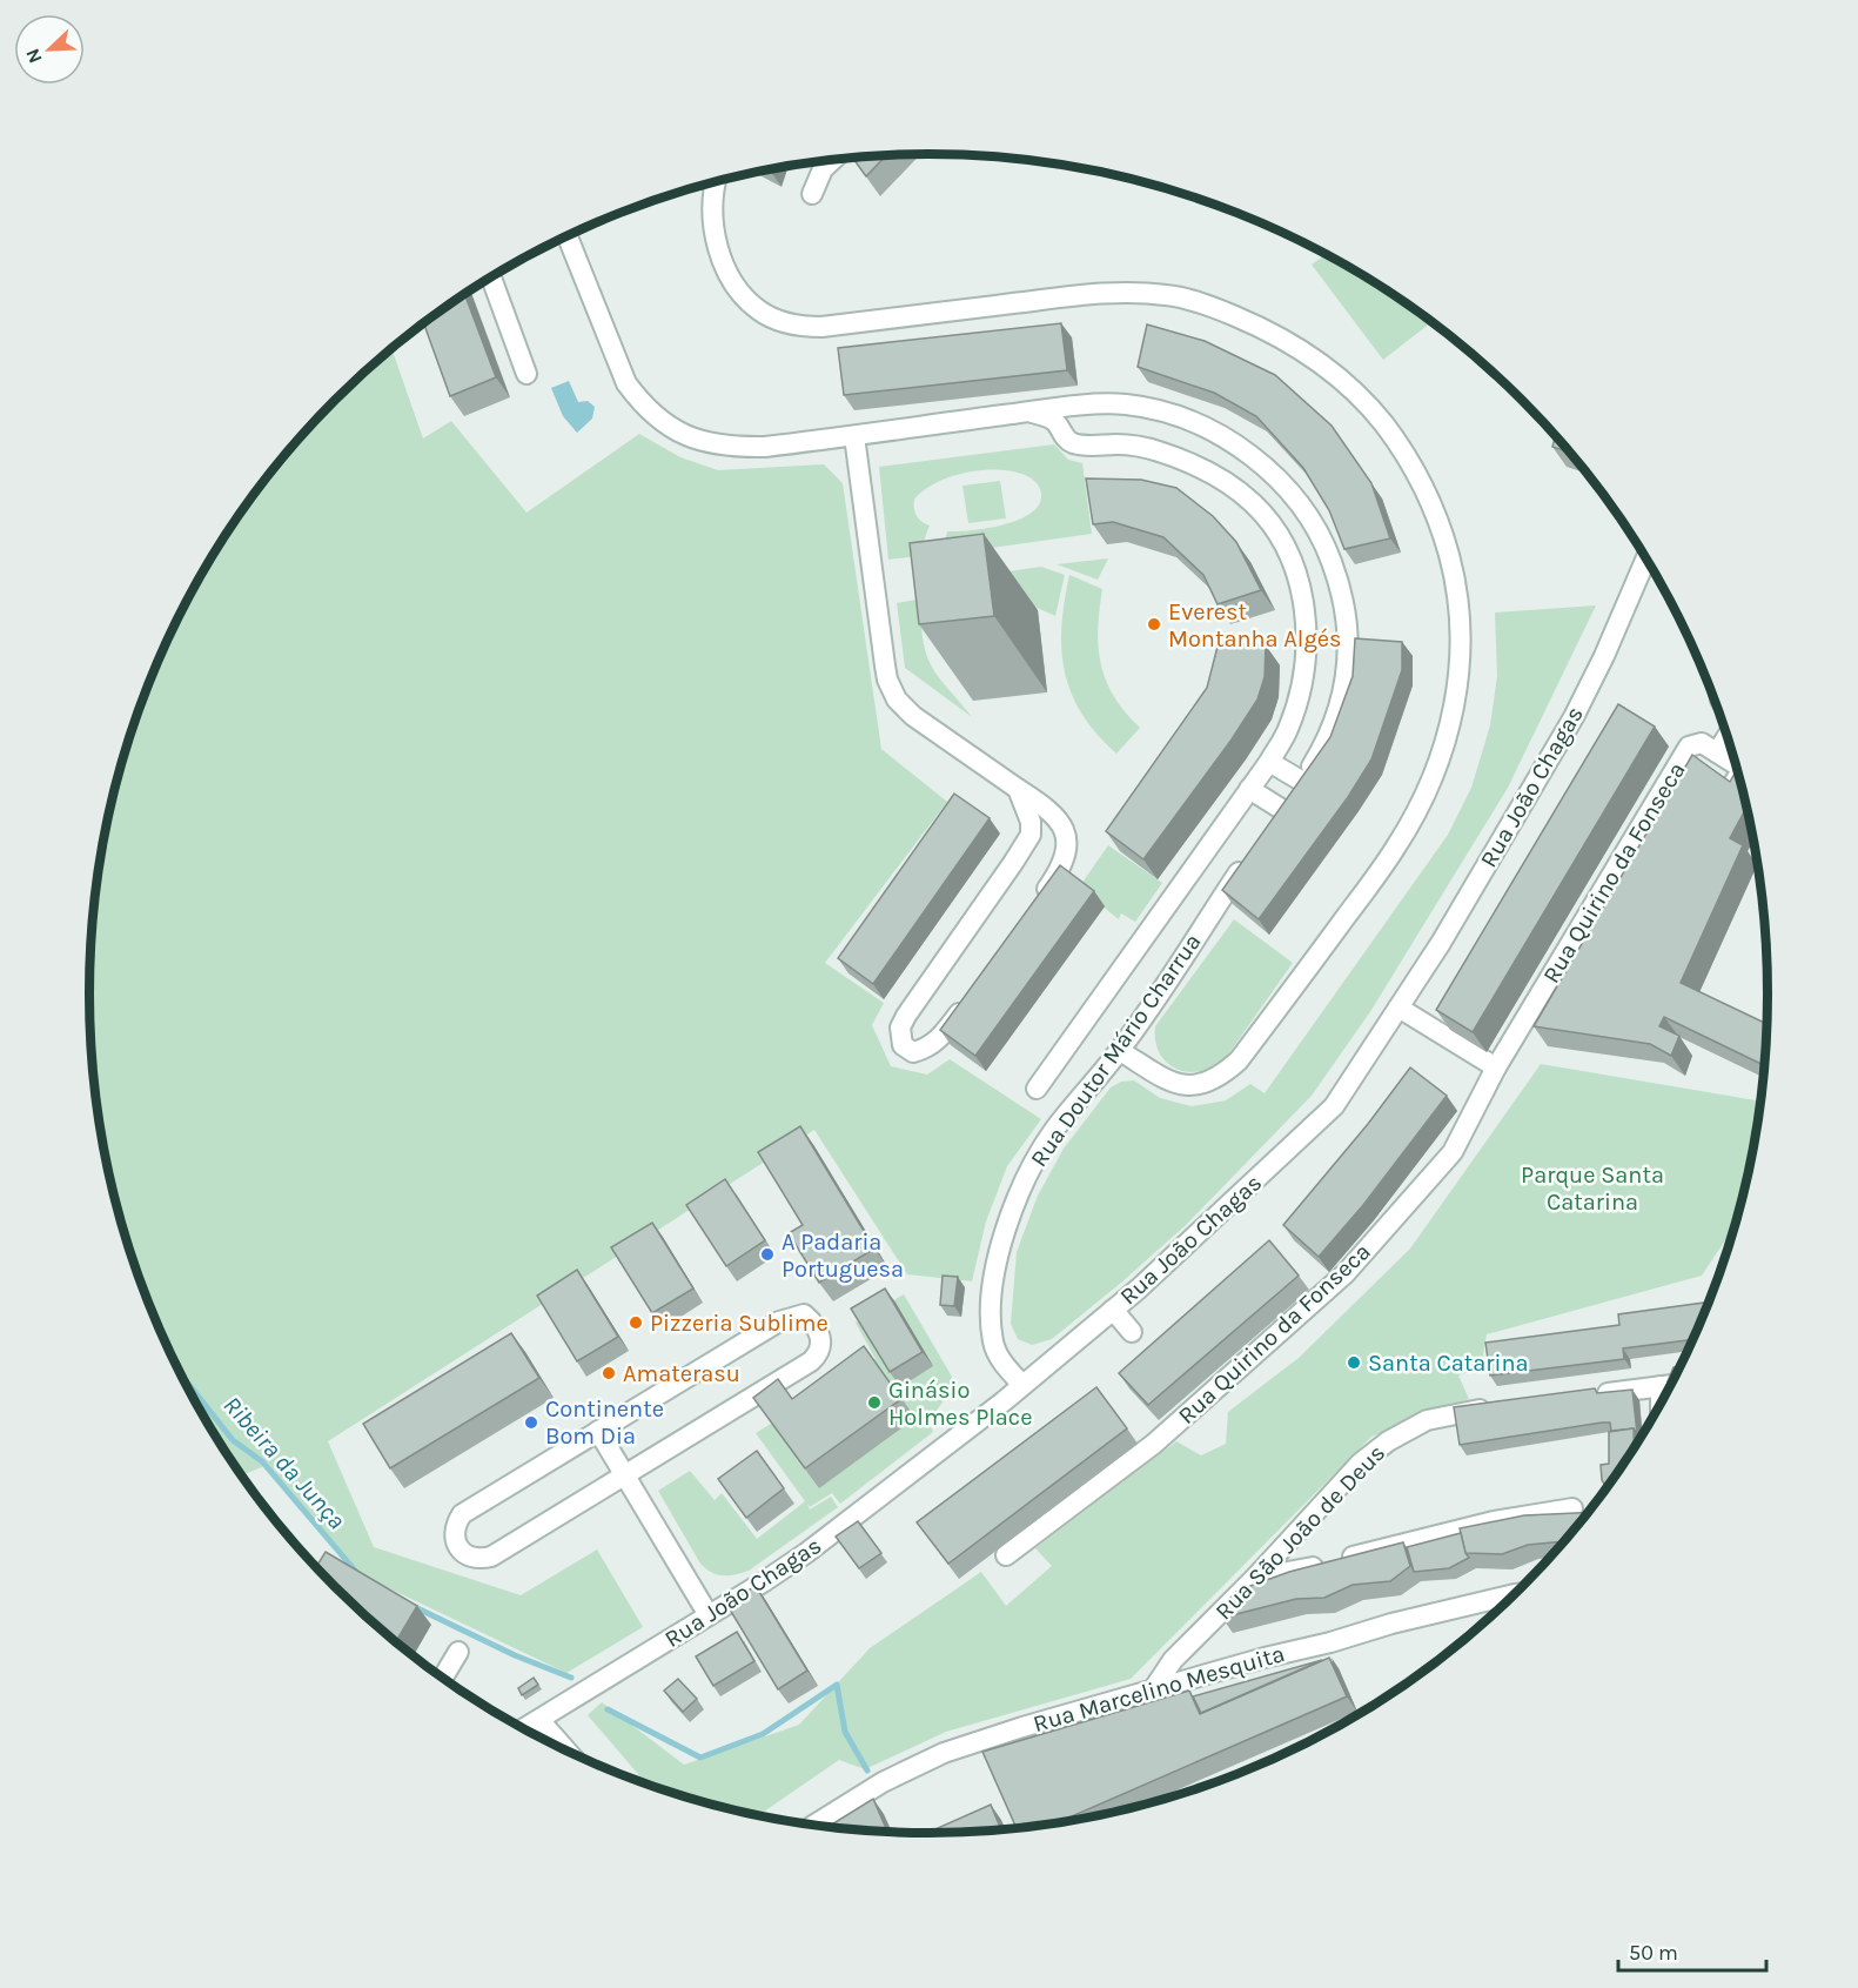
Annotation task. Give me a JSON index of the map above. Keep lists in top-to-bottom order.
{
  "streets": {
    "street": [
      "Rua João Chagas",
      "Rua Quirino da Fonseca",
      "Rua Doutor Mário Charrua",
      "Rua São João de Deus",
      "Rua Marcelino Mesquita"
    ]
  },
  "crossings": [
    ["Rua João Chagas", "Rua Doutor Mário Charrua"],
    ["Rua São João de Deus", "Rua Marcelino Mesquita"]
  ],
  "water": ["Ribeira da Junça"],
  "parks": ["Parque Santa Catarina"],
  "places": [
    "Everest Montanha Algés",
    "A Padaria Portuguesa",
    "Pizzeria Sublime",
    "Santa Catarina",
    "Amaterasu",
    "Ginásio Holmes Place",
    "Continente Bom Dia"
  ],
  "scale_bar": "50 m",
  "north": "bottom left"
}
